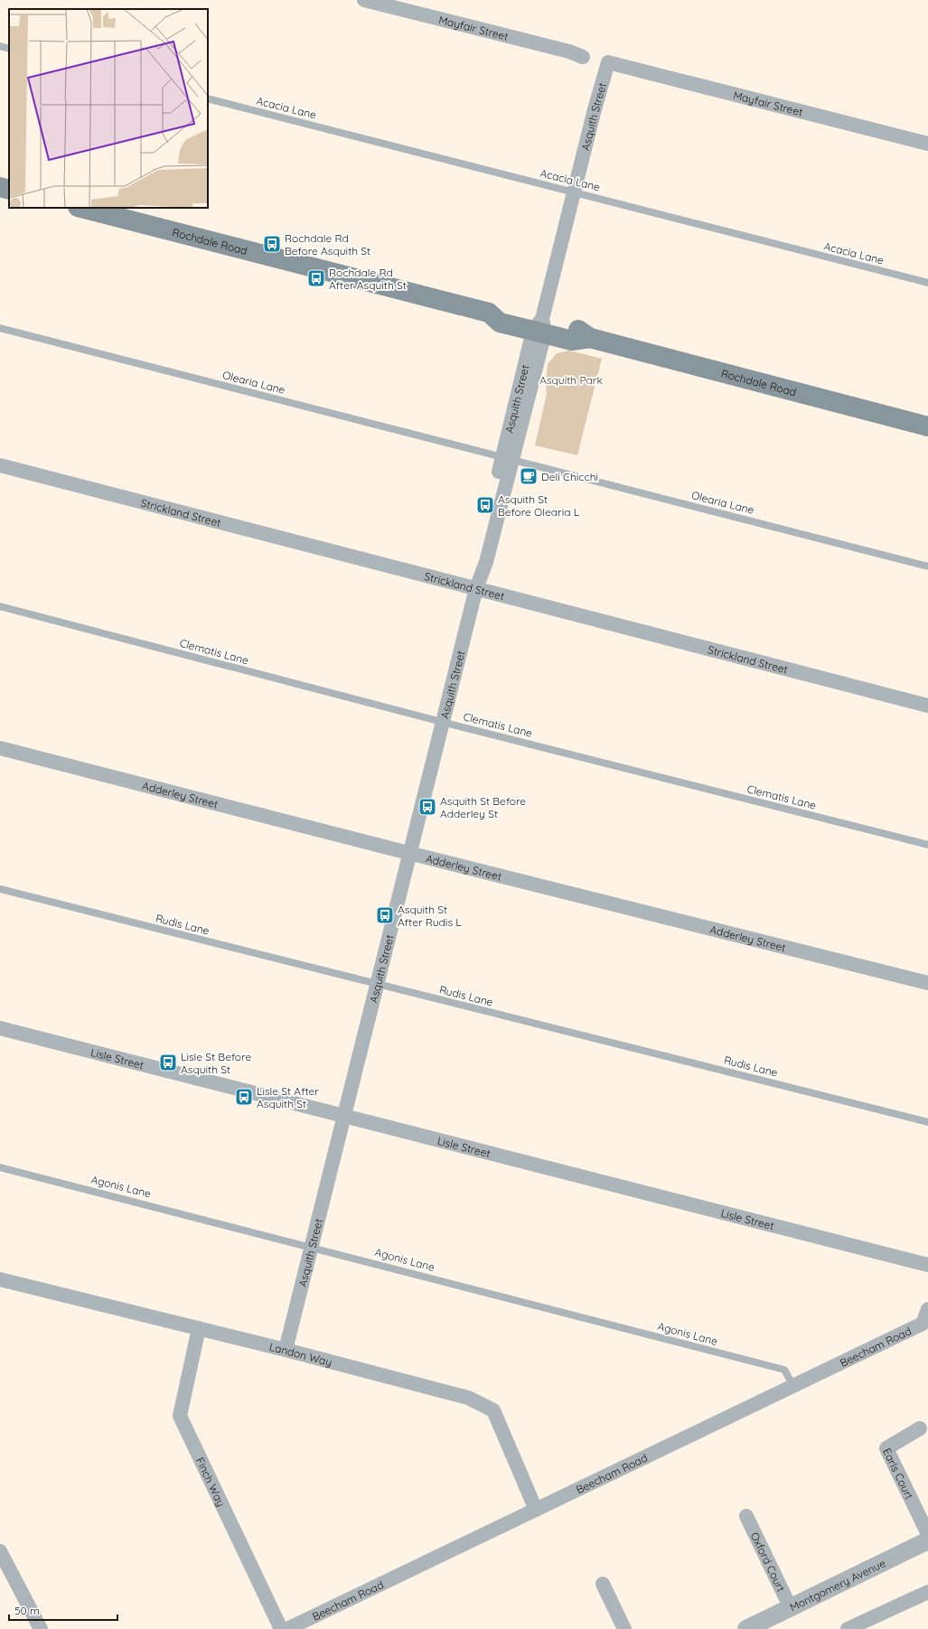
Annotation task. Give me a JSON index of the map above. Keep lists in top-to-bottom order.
{
  "streets": {
    "main road": ["Rochdale Road"],
    "street": [
      "Mayfair Street",
      "Asquith Street",
      "Strickland Street",
      "Adderley Street",
      "Lisle Street",
      "Beecham Road",
      "Landon Way",
      "Earls Court",
      "Finch Way",
      "Oxford Court",
      "Montgomery Avenue"
    ],
    "lane": [
      "Acacia Lane",
      "Olearia Lane",
      "Clematis Lane",
      "Rudis Lane",
      "Agonis Lane"
    ]
  },
  "crossings": [
    ["Mayfair Street", "Asquith Street"],
    ["Acacia Lane", "Asquith Street"],
    ["Asquith Street", "Rochdale Road"],
    ["Asquith Street", "Olearia Lane"],
    ["Asquith Street", "Strickland Street"],
    ["Asquith Street", "Clematis Lane"],
    ["Asquith Street", "Adderley Street"],
    ["Asquith Street", "Rudis Lane"],
    ["Asquith Street", "Lisle Street"],
    ["Asquith Street", "Agonis Lane"],
    ["Asquith Street", "Landon Way"],
    ["Agonis Lane", "Beecham Road"],
    ["Beecham Road", "Landon Way"],
    ["Landon Way", "Finch Way"],
    ["Oxford Court", "Montgomery Avenue"]
  ],
  "parks": ["Asquith Park"],
  "places": {
    "bus stop": [
      "Rochdale Rd Before Asquith St",
      "Rochdale Rd After Asquith St",
      "Asquith St Before Olearia L",
      "Asquith St Before Adderley St",
      "Asquith St After Rudis L",
      "Lisle St Before Asquith St",
      "Lisle St After Asquith St"
    ],
    "cafe": ["Deli Chicchi"]
  },
  "scale_bar": "50 m"
}
